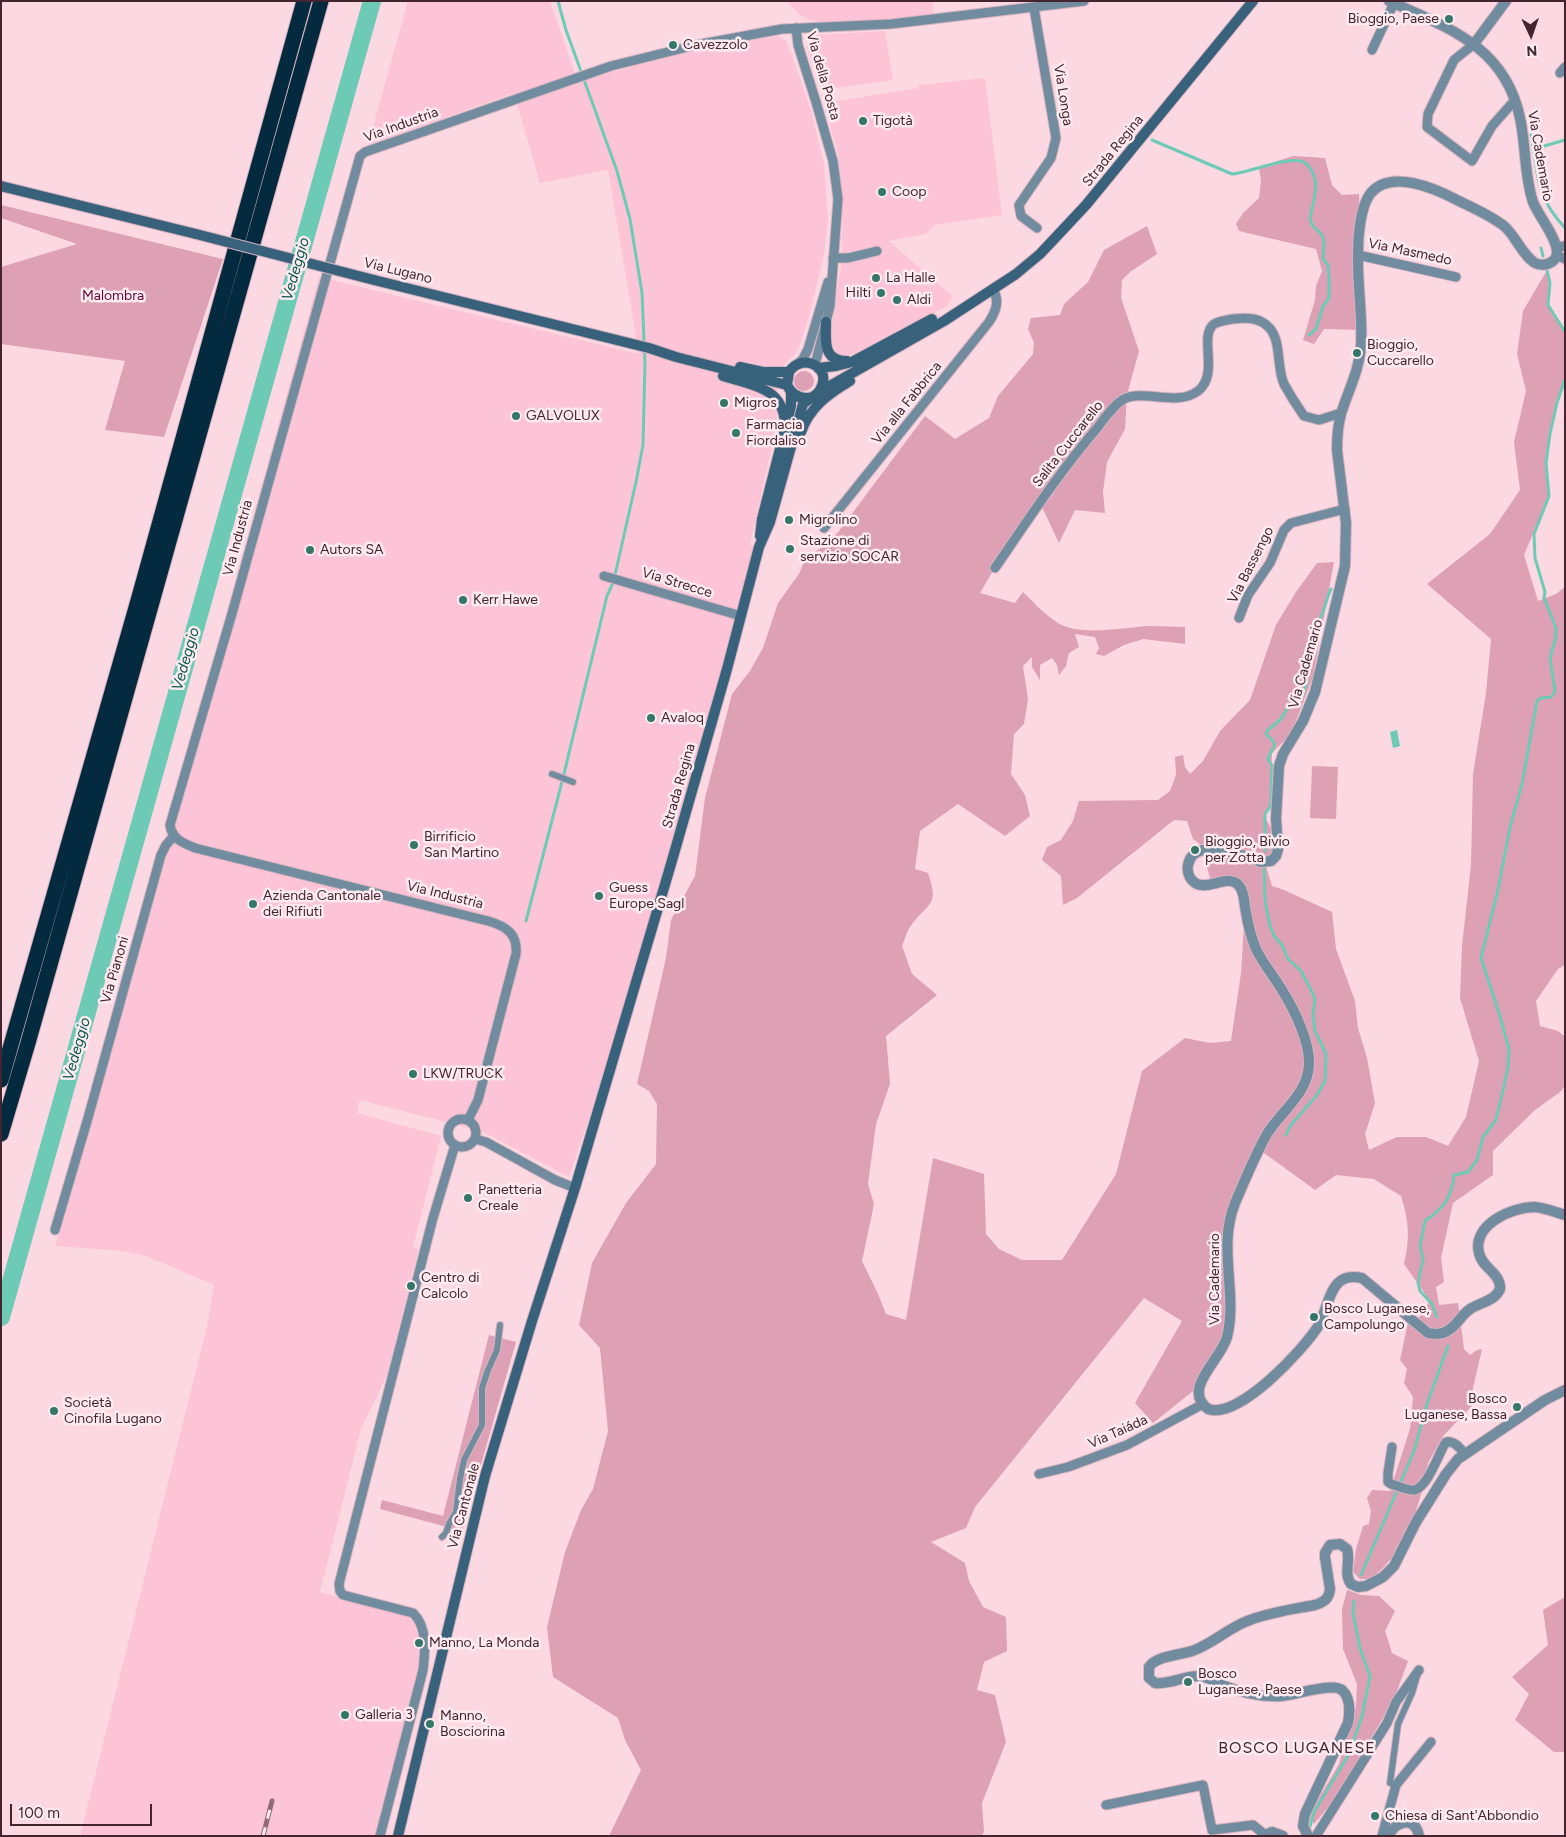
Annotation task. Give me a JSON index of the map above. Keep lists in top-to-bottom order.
{
  "streets": {
    "main road": ["Strada Regina", "Via Lugano", "Via Cantonale"],
    "street": [
      "Via della Posta",
      "Via Longa",
      "Via Industria",
      "Via Cademario",
      "Via Masmedo",
      "Via alla Fabbrica",
      "Salita Cuccarello",
      "Via Bassengo",
      "Via Strecce",
      "Via Pianoni",
      "Via Taiáda"
    ]
  },
  "crossings": [
    ["Via della Posta", "Via Longa"],
    ["Via della Posta", "Via Industria"],
    ["Via della Posta", "Strada Regina"],
    ["Via della Posta", "Via Lugano"],
    ["Via Industria", "Via Pianoni"],
    ["Strada Regina", "Via Lugano"],
    ["Strada Regina", "Via alla Fabbrica"],
    ["Strada Regina", "Via Strecce"],
    ["Strada Regina", "Via Cantonale"],
    ["Via Cademario", "Via Masmedo"],
    ["Via Cademario", "Salita Cuccarello"],
    ["Via Cademario", "Via Bassengo"],
    ["Via Cademario", "Via Taiáda"]
  ],
  "districts": ["BOSCO LUGANESE"],
  "water": ["Vedeggio"],
  "parks": ["Malombra"],
  "places": [
    "Bioggio, Paese",
    "Cavezzolo",
    "Tigotà",
    "Coop",
    "La Halle",
    "Hilti",
    "Aldi",
    "Bioggio, Cuccarello",
    "Migros",
    "GALVOLUX",
    "Farmacia Fiordaliso",
    "Migrolino",
    "Stazione di servizio SOCAR",
    "Autors SA",
    "Kerr Hawe",
    "Avaloq",
    "Birrificio San Martino",
    "Bioggio, Bivio per Zotta",
    "Guess Europe Sagl",
    "Azienda Cantonale dei Rifiuti",
    "LKW/TRUCK",
    "Panetteria Creale",
    "Centro di Calcolo",
    "Bosco Luganese, Campolungo",
    "Bosco Luganese, Bassa",
    "Società Cinofila Lugano",
    "Manno, La Monda",
    "Bosco Luganese, Paese",
    "Galleria 3",
    "Manno, Bosciorina",
    "Chiesa di Sant'Abbondio"
  ],
  "scale_bar": "100 m",
  "north": "bottom"
}
